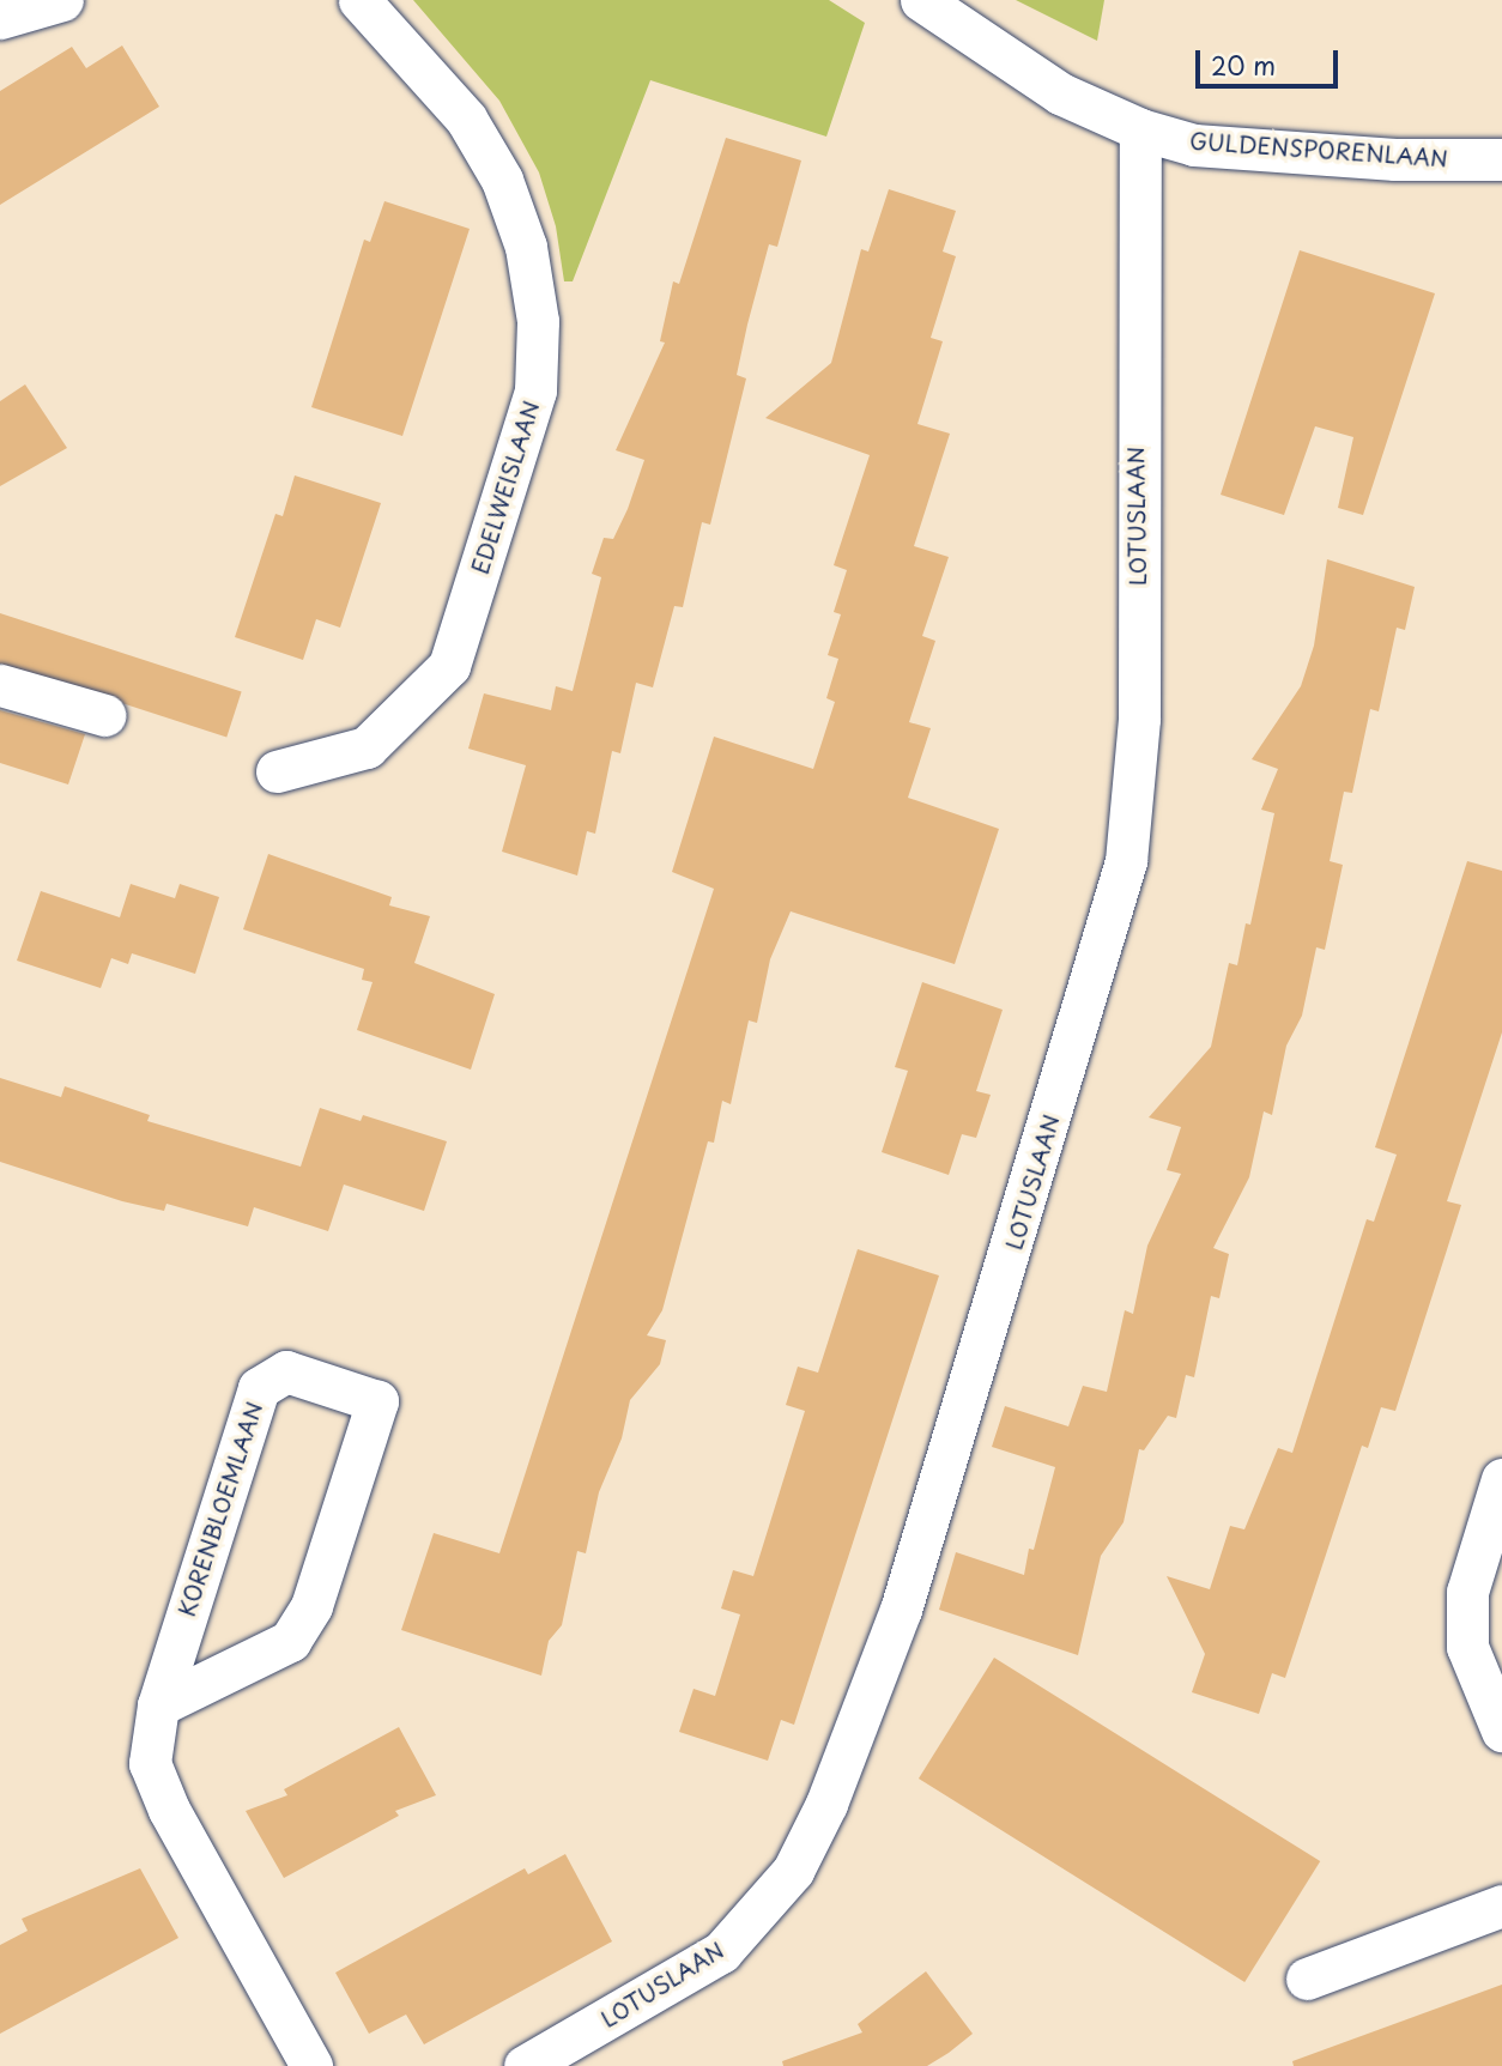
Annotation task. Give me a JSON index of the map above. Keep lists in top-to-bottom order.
{
  "streets": {
    "street": [
      "GULDENSPORENLAAN",
      "EDELWEISLAAN",
      "LOTUSLAAN",
      "KORENBLOEMLAAN"
    ]
  },
  "crossings": [
    ["GULDENSPORENLAAN", "LOTUSLAAN"]
  ],
  "scale_bar": "20 m"
}
